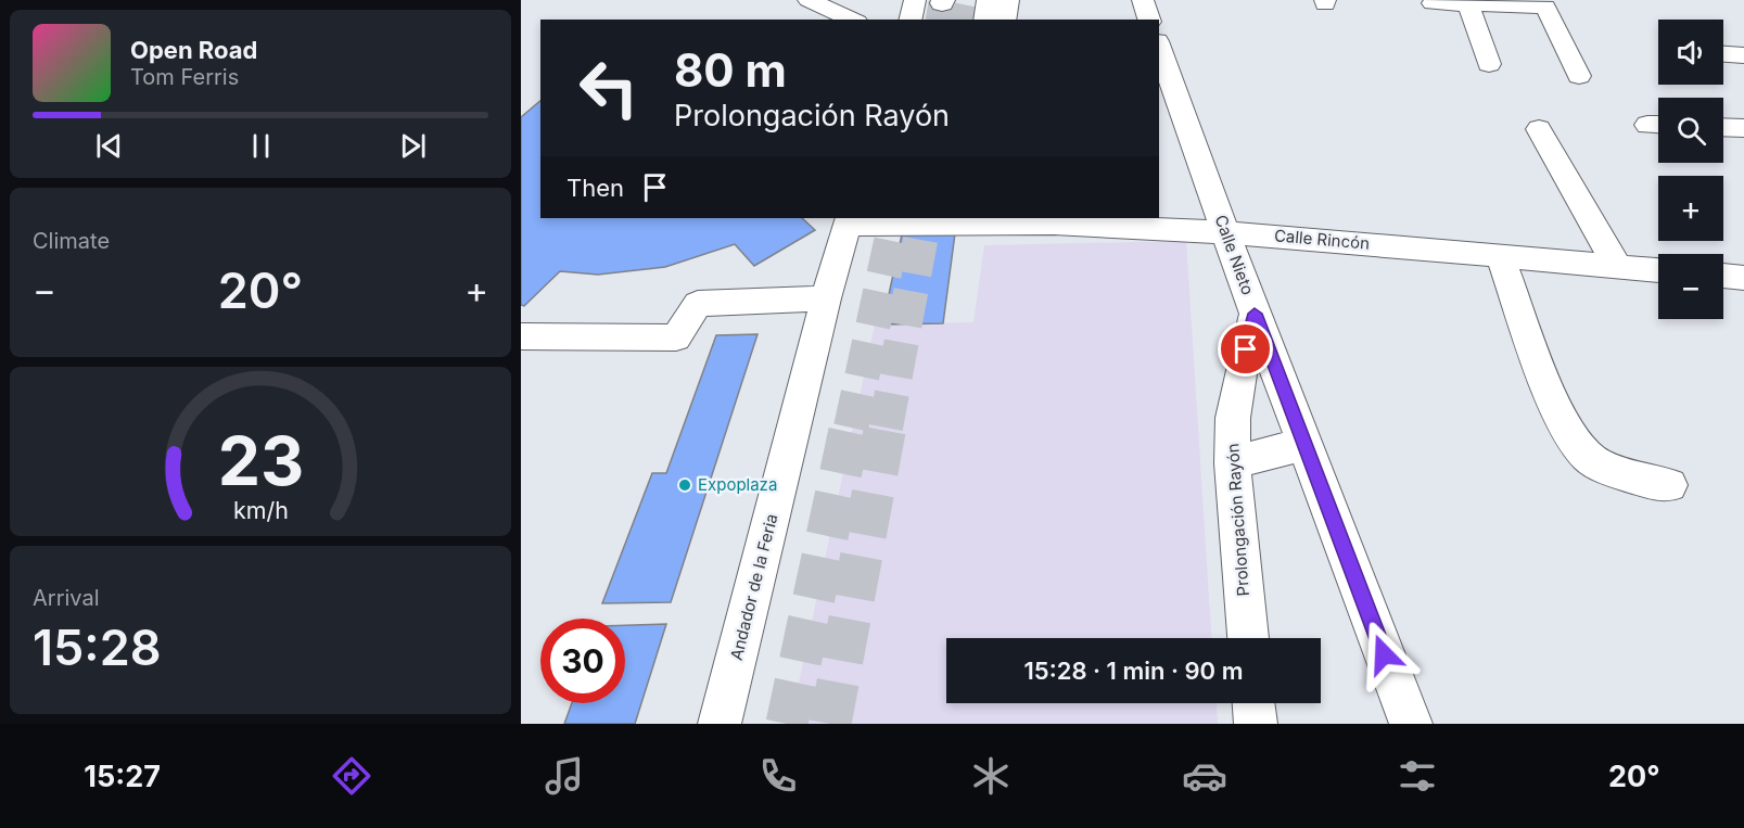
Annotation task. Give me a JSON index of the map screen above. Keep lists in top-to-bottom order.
{
  "streets": {
    "street": [
      "Calle Rincón",
      "Calle Nieto",
      "Prolongación Rayón",
      "Andador de la Feria"
    ]
  },
  "crossings": [
    ["Calle Rincón", "Calle Nieto"],
    ["Calle Rincón", "Andador de la Feria"],
    ["Calle Nieto", "Prolongación Rayón"]
  ],
  "places": ["Expoplaza"],
  "page": {
    "map_buttons": ["+", "−"],
    "turn": ["80 m", "Prolongación Rayón"],
    "song": ["Open Road", "Tom Ferris"],
    "then": "Then",
    "tile": [
      "Climate",
      ["Arrival", "15:28"]
    ],
    "heat": ["−", "20°", "+"],
    "limit": "30",
    "trip": "15:28 · 1 min · 90 m",
    "tabs": ["15:27", "20°"],
    "gauge": ["23", "km/h"]
  }
}
